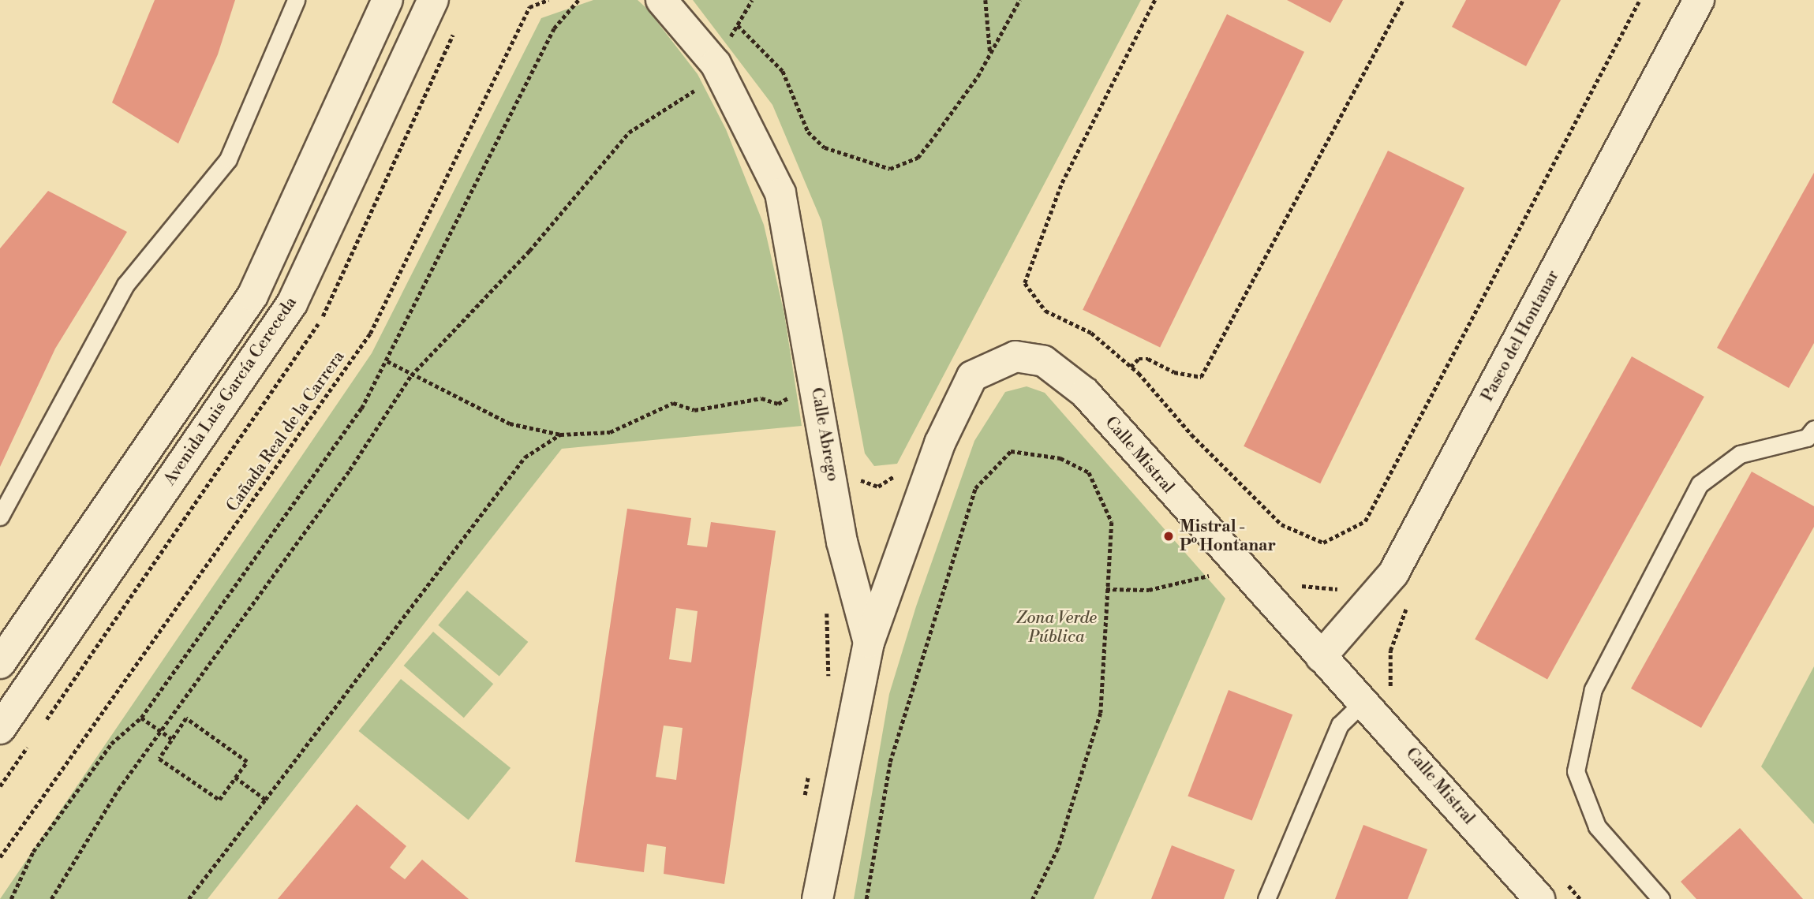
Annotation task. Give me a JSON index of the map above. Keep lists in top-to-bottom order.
{
  "streets": {
    "street": [
      "Paseo del Hontanar",
      "Avenida Luis García Cereceda",
      "Calle Abrego",
      "Calle Mistral"
    ],
    "path": ["Cañada Real de la Carrera"]
  },
  "crossings": [
    ["Paseo del Hontanar", "Calle Mistral"],
    ["Calle Abrego", "Calle Mistral"]
  ],
  "parks": ["Zona Verde Pública"],
  "places": ["Mistral - Pº Hontanar"]
}
